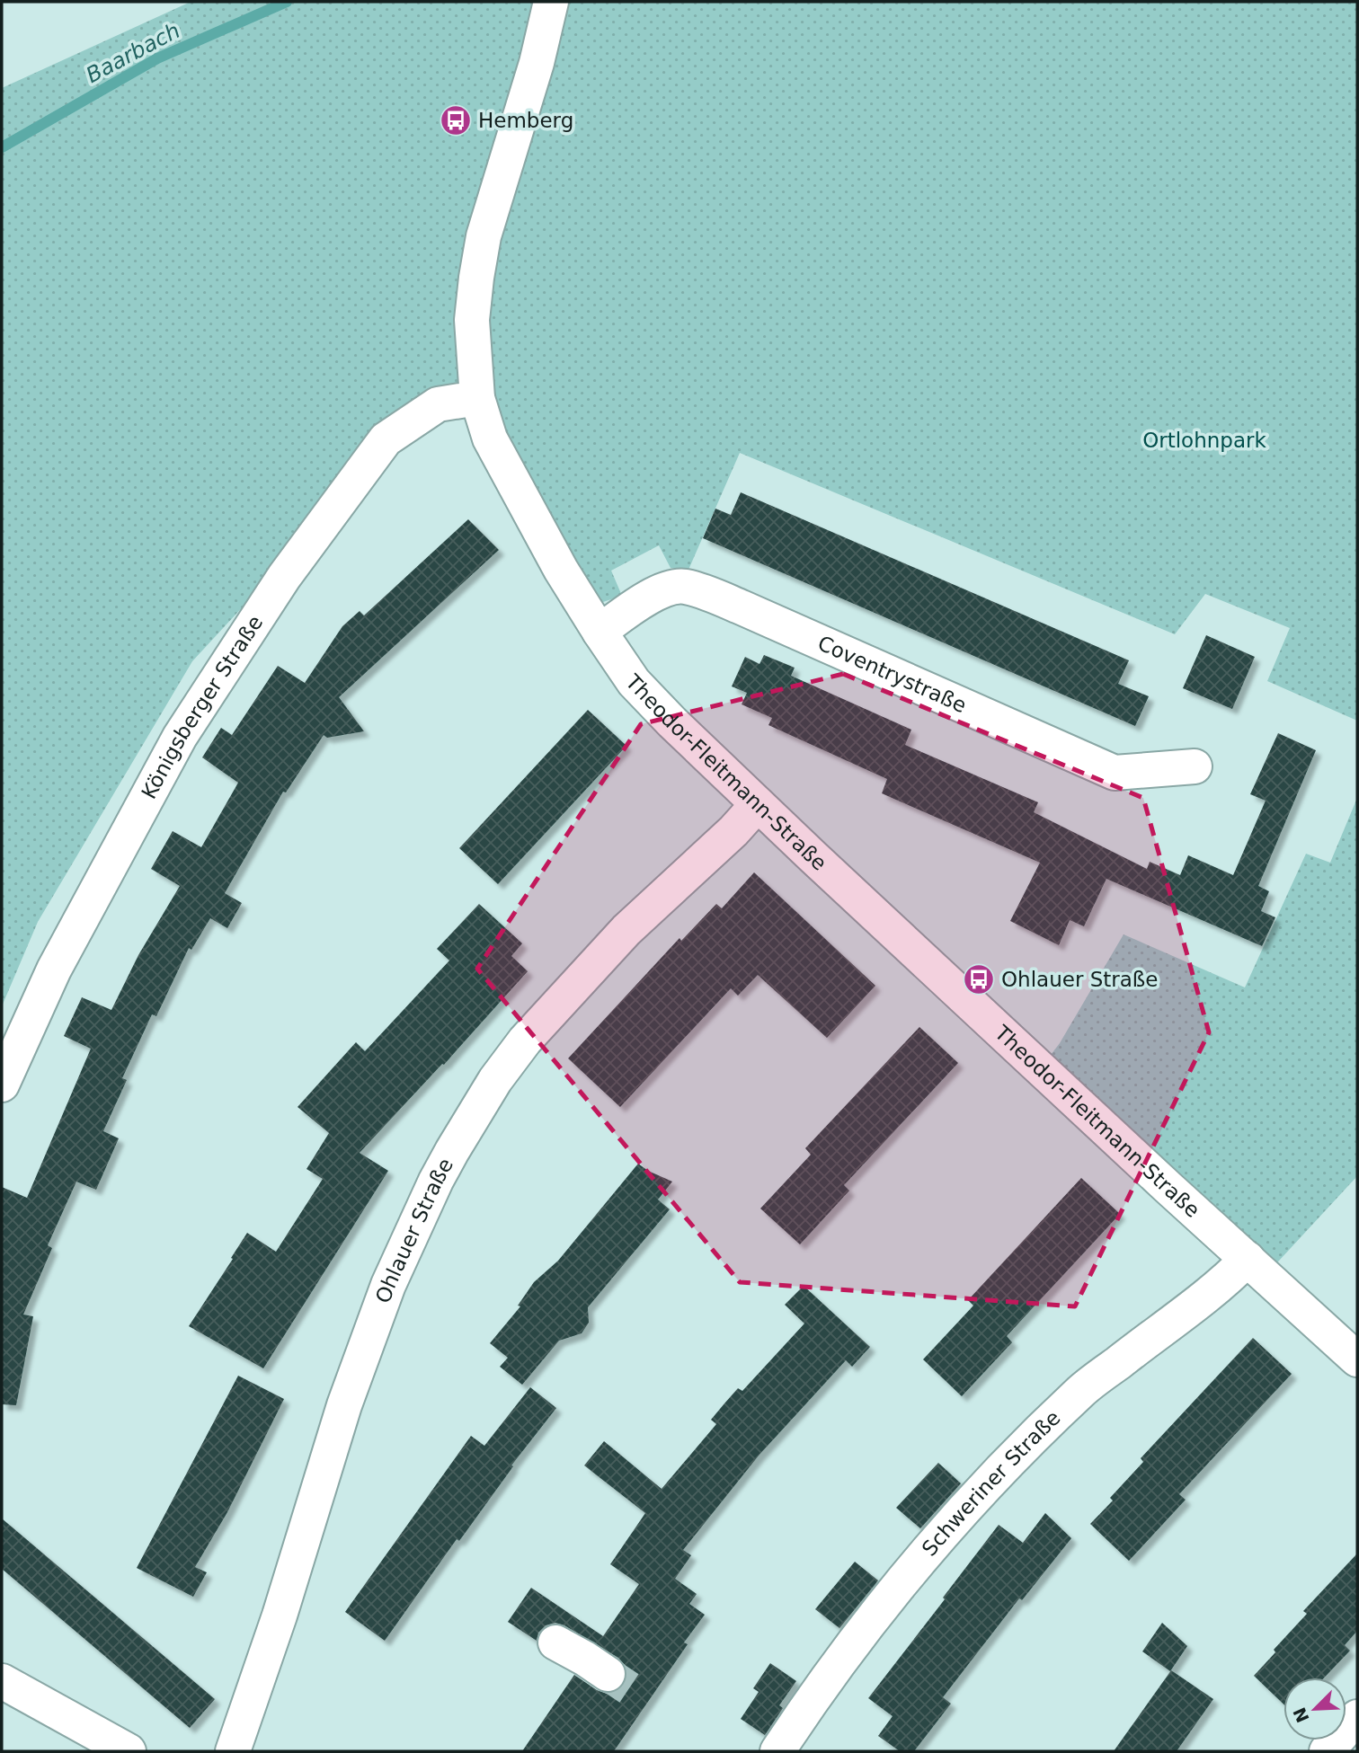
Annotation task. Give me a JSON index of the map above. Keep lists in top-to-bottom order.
{
  "streets": {
    "street": [
      "Coventrystraße",
      "Königsberger Straße",
      "Theodor-Fleitmann-Straße",
      "Ohlauer Straße",
      "Schweriner Straße"
    ]
  },
  "crossings": [
    ["Coventrystraße", "Theodor-Fleitmann-Straße"],
    ["Königsberger Straße", "Theodor-Fleitmann-Straße"],
    ["Theodor-Fleitmann-Straße", "Ohlauer Straße"],
    ["Theodor-Fleitmann-Straße", "Schweriner Straße"]
  ],
  "water": ["Baarbach"],
  "parks": ["Ortlohnpark"],
  "places": {
    "bus stop": ["Hemberg", "Ohlauer Straße"]
  },
  "north": "bottom left"
}
